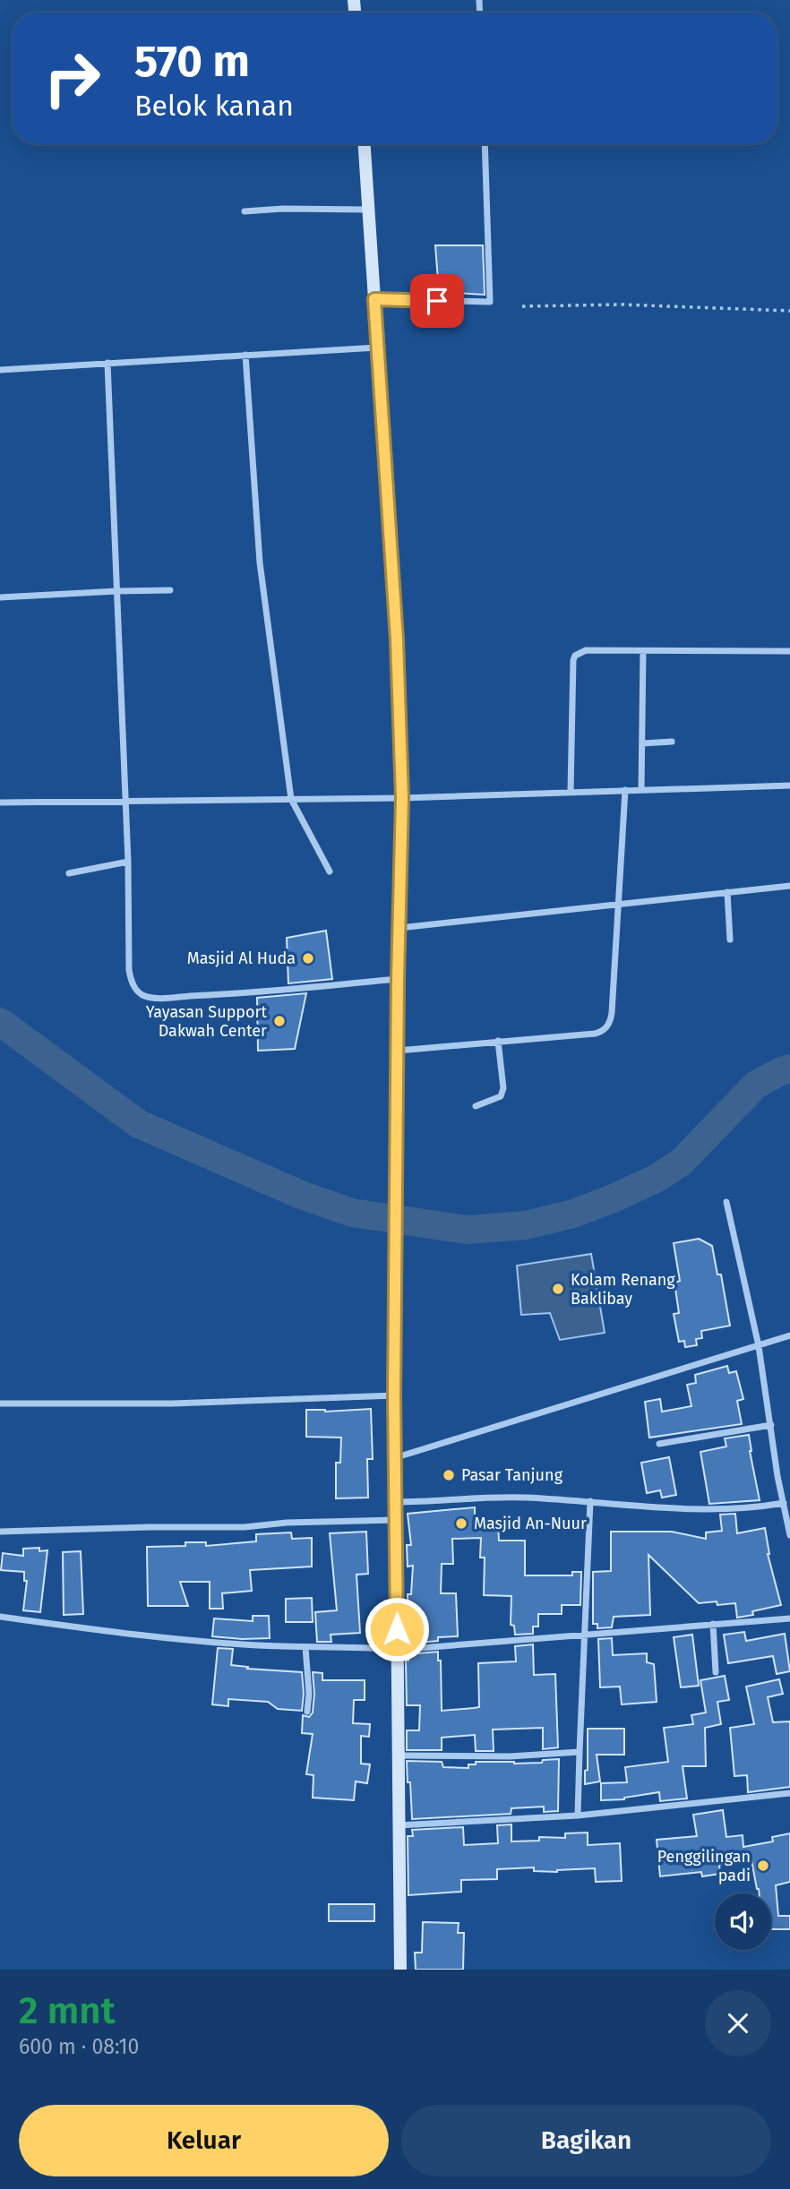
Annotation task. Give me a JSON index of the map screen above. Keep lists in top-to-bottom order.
{
  "places": [
    "Masjid Al Huda",
    "Yayasan Support Dakwah Center",
    "Kolam Renang Baklibay",
    "Pasar Tanjung",
    "Masjid An-Nuur",
    "Penggilingan padi"
  ],
  "page": {
    "turn": ["570 m", "Belok kanan"],
    "heading": ["2 mnt", "600 m · 08:10"],
    "buttons": ["Keluar", "Bagikan"]
  }
}
